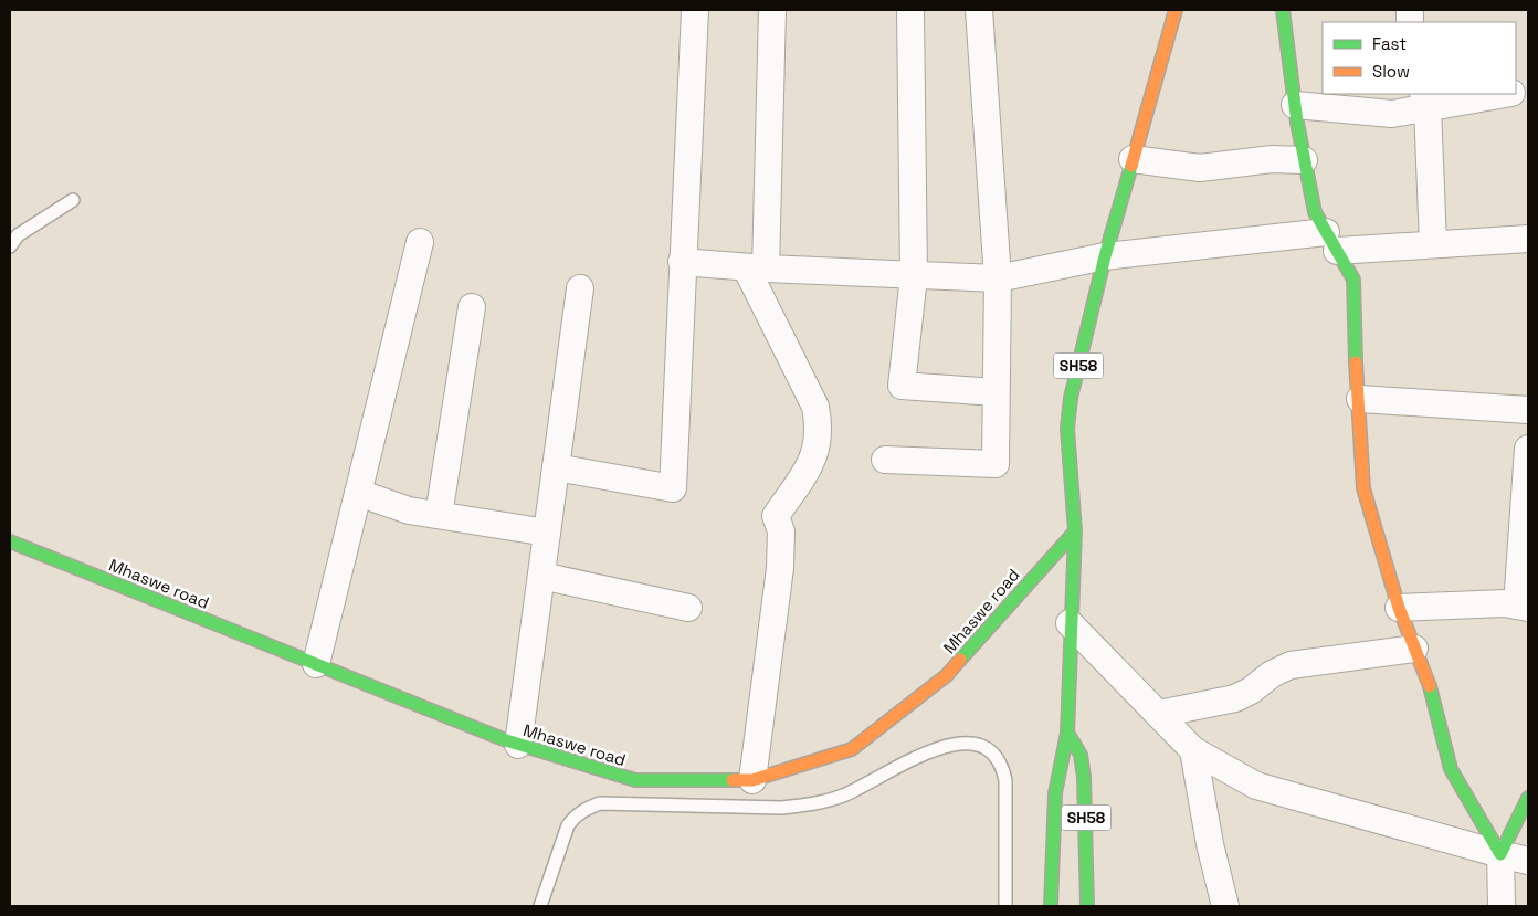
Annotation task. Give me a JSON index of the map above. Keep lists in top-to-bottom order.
{
  "streets": {
    "street": ["SH58", "Mhaswe road"]
  },
  "crossings": [
    ["SH58", "Mhaswe road"]
  ],
  "legend": ["Fast", "Slow"]
}
